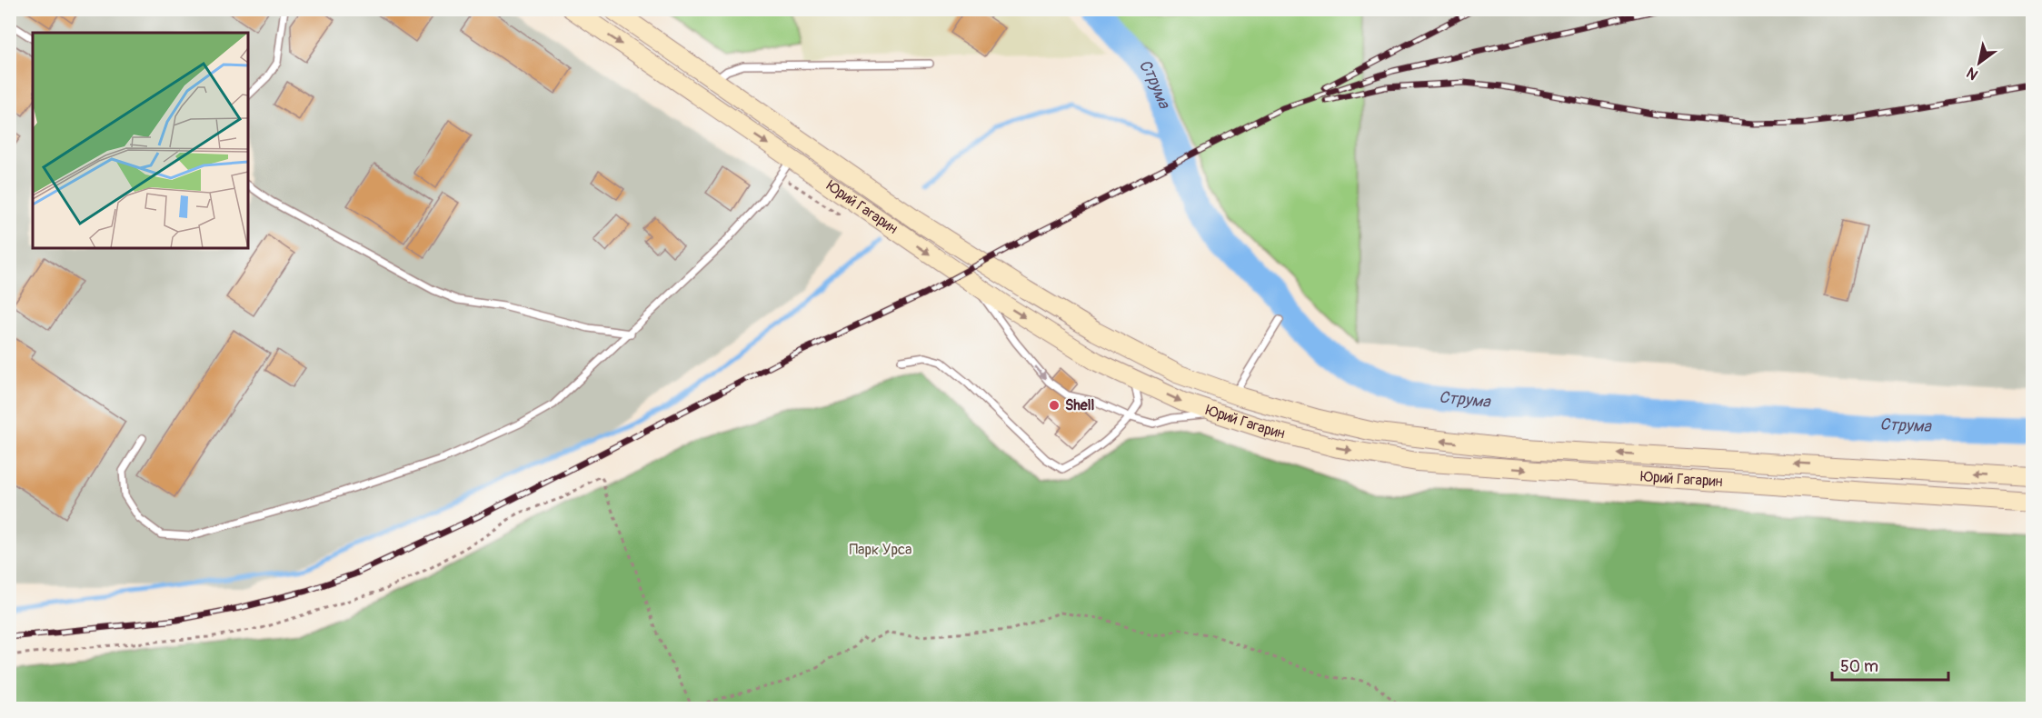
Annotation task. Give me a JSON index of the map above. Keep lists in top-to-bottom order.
{
  "streets": {
    "street": ["Юрий Гагарин"]
  },
  "water": ["Струма"],
  "parks": ["Парк Урса"],
  "places": ["Shell"],
  "scale_bar": "50 m",
  "north": "bottom left"
}
